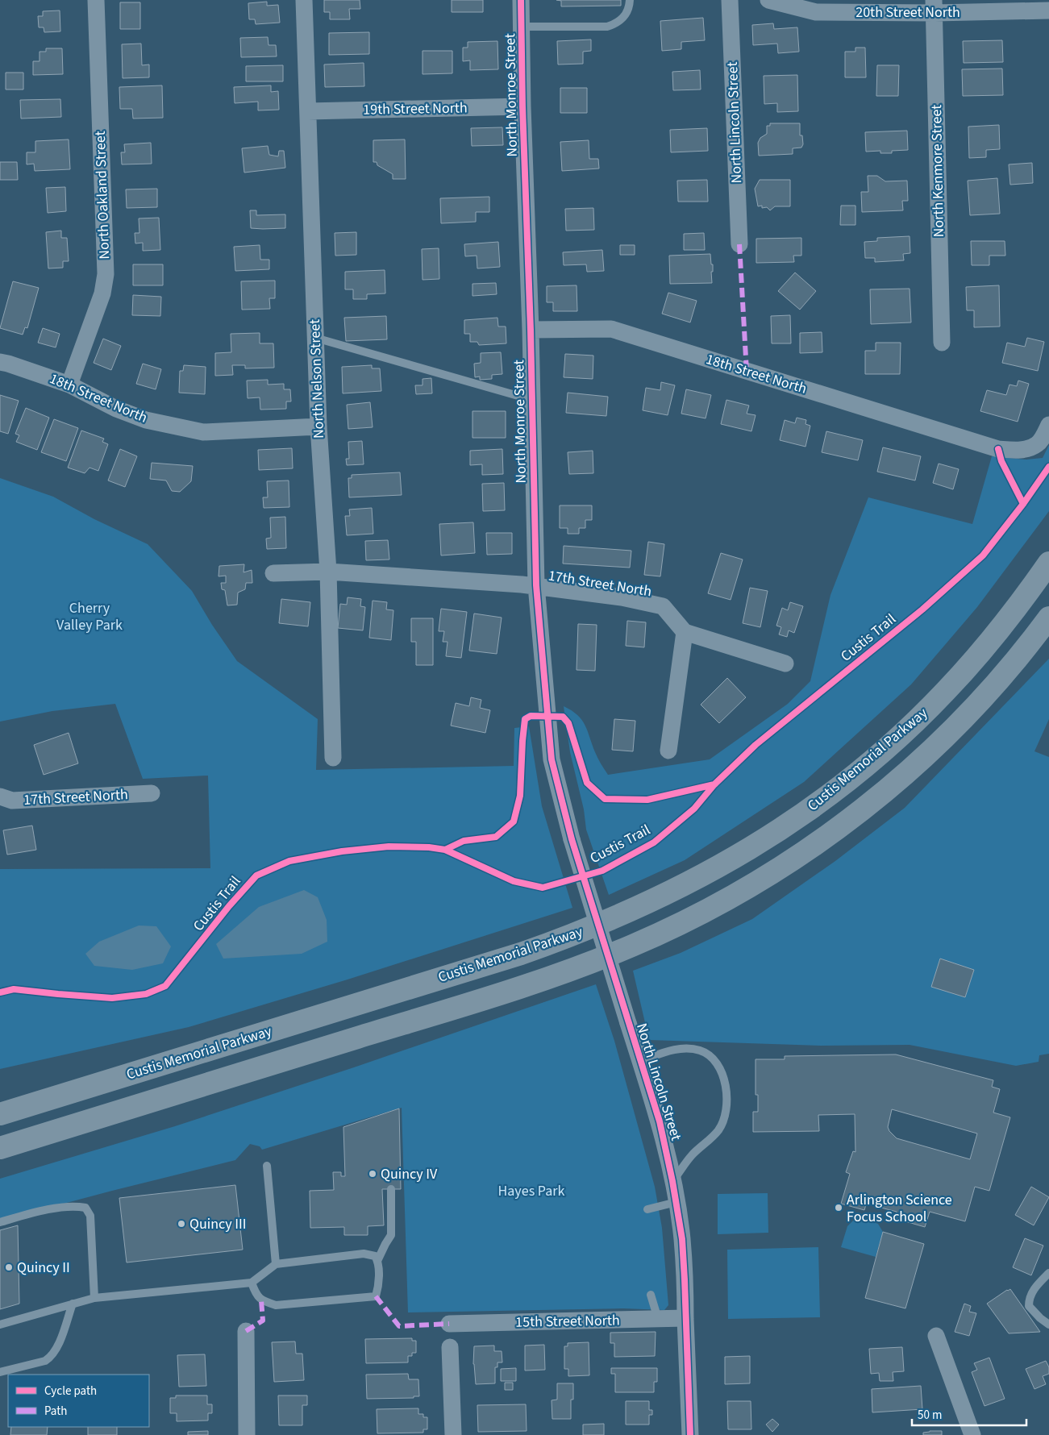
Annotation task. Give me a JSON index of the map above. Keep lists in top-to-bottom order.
{
  "streets": {
    "highway": ["Custis Memorial Parkway"],
    "street": [
      "20th Street North",
      "North Monroe Street",
      "19th Street North",
      "North Lincoln Street",
      "North Kenmore Street",
      "North Oakland Street",
      "18th Street North",
      "North Nelson Street",
      "17th Street North",
      "15th Street North"
    ],
    "cycle path": ["Custis Trail"]
  },
  "crossings": [
    ["20th Street North", "North Kenmore Street"],
    ["North Monroe Street", "19th Street North"],
    ["North Monroe Street", "North Lincoln Street"],
    ["North Monroe Street", "18th Street North"],
    ["North Monroe Street", "17th Street North"],
    ["19th Street North", "North Nelson Street"],
    ["North Lincoln Street", "15th Street North"],
    ["North Oakland Street", "18th Street North"],
    ["18th Street North", "North Nelson Street"],
    ["North Nelson Street", "17th Street North"]
  ],
  "parks": ["Cherry Valley Park", "Hayes Park"],
  "places": [
    "Quincy IV",
    "Arlington Science Focus School",
    "Quincy III",
    "Quincy II"
  ],
  "legend": ["Cycle path", "Path"],
  "scale_bar": "50 m"
}
